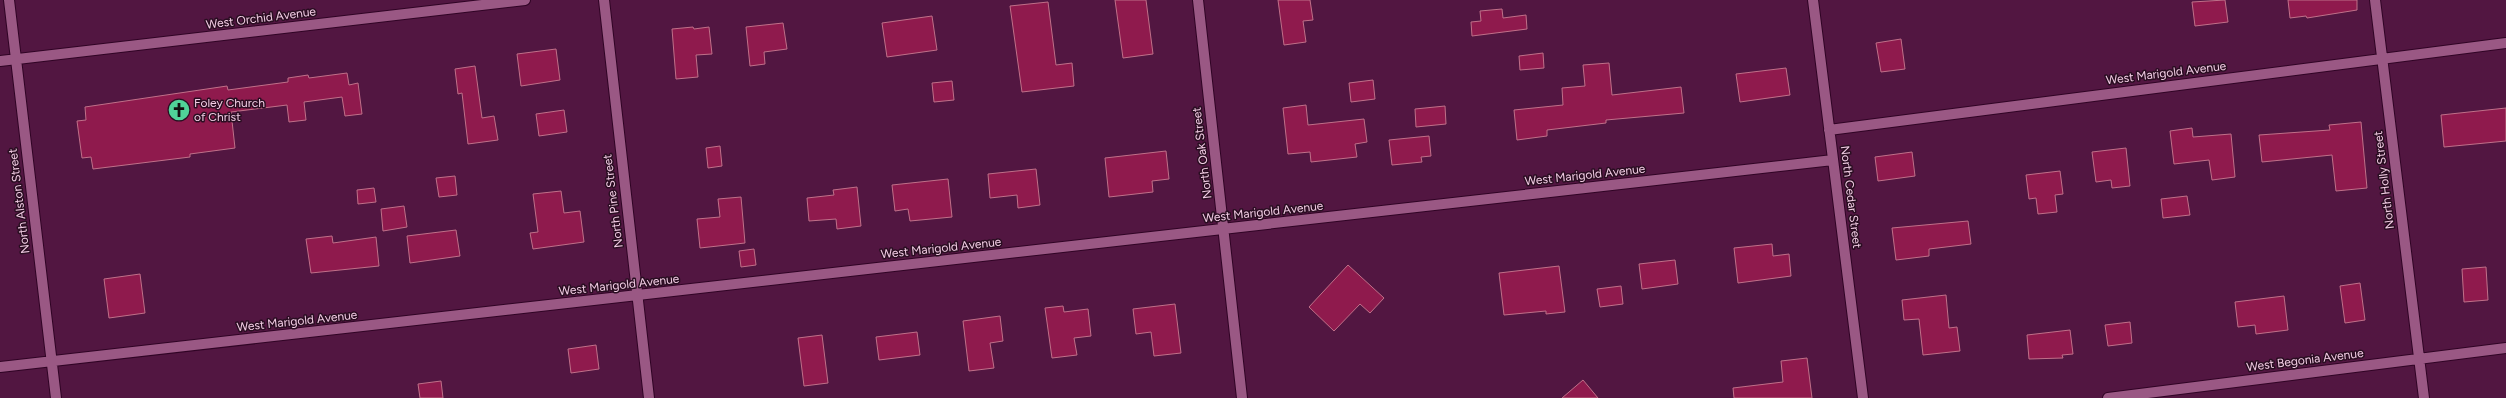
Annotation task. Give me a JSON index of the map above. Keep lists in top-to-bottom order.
{
  "streets": {
    "street": [
      "West Orchid Avenue",
      "West Marigold Avenue",
      "North Oak Street",
      "North Holly Street",
      "North Cedar Street",
      "North Alston Street",
      "North Pine Street",
      "West Begonia Avenue"
    ]
  },
  "crossings": [
    ["West Orchid Avenue", "North Alston Street"],
    ["West Marigold Avenue", "North Oak Street"],
    ["West Marigold Avenue", "North Holly Street"],
    ["West Marigold Avenue", "North Cedar Street"],
    ["West Marigold Avenue", "North Alston Street"],
    ["West Marigold Avenue", "North Pine Street"],
    ["North Holly Street", "West Begonia Avenue"]
  ],
  "places": {
    "church": ["Foley Church of Christ"]
  }
}
